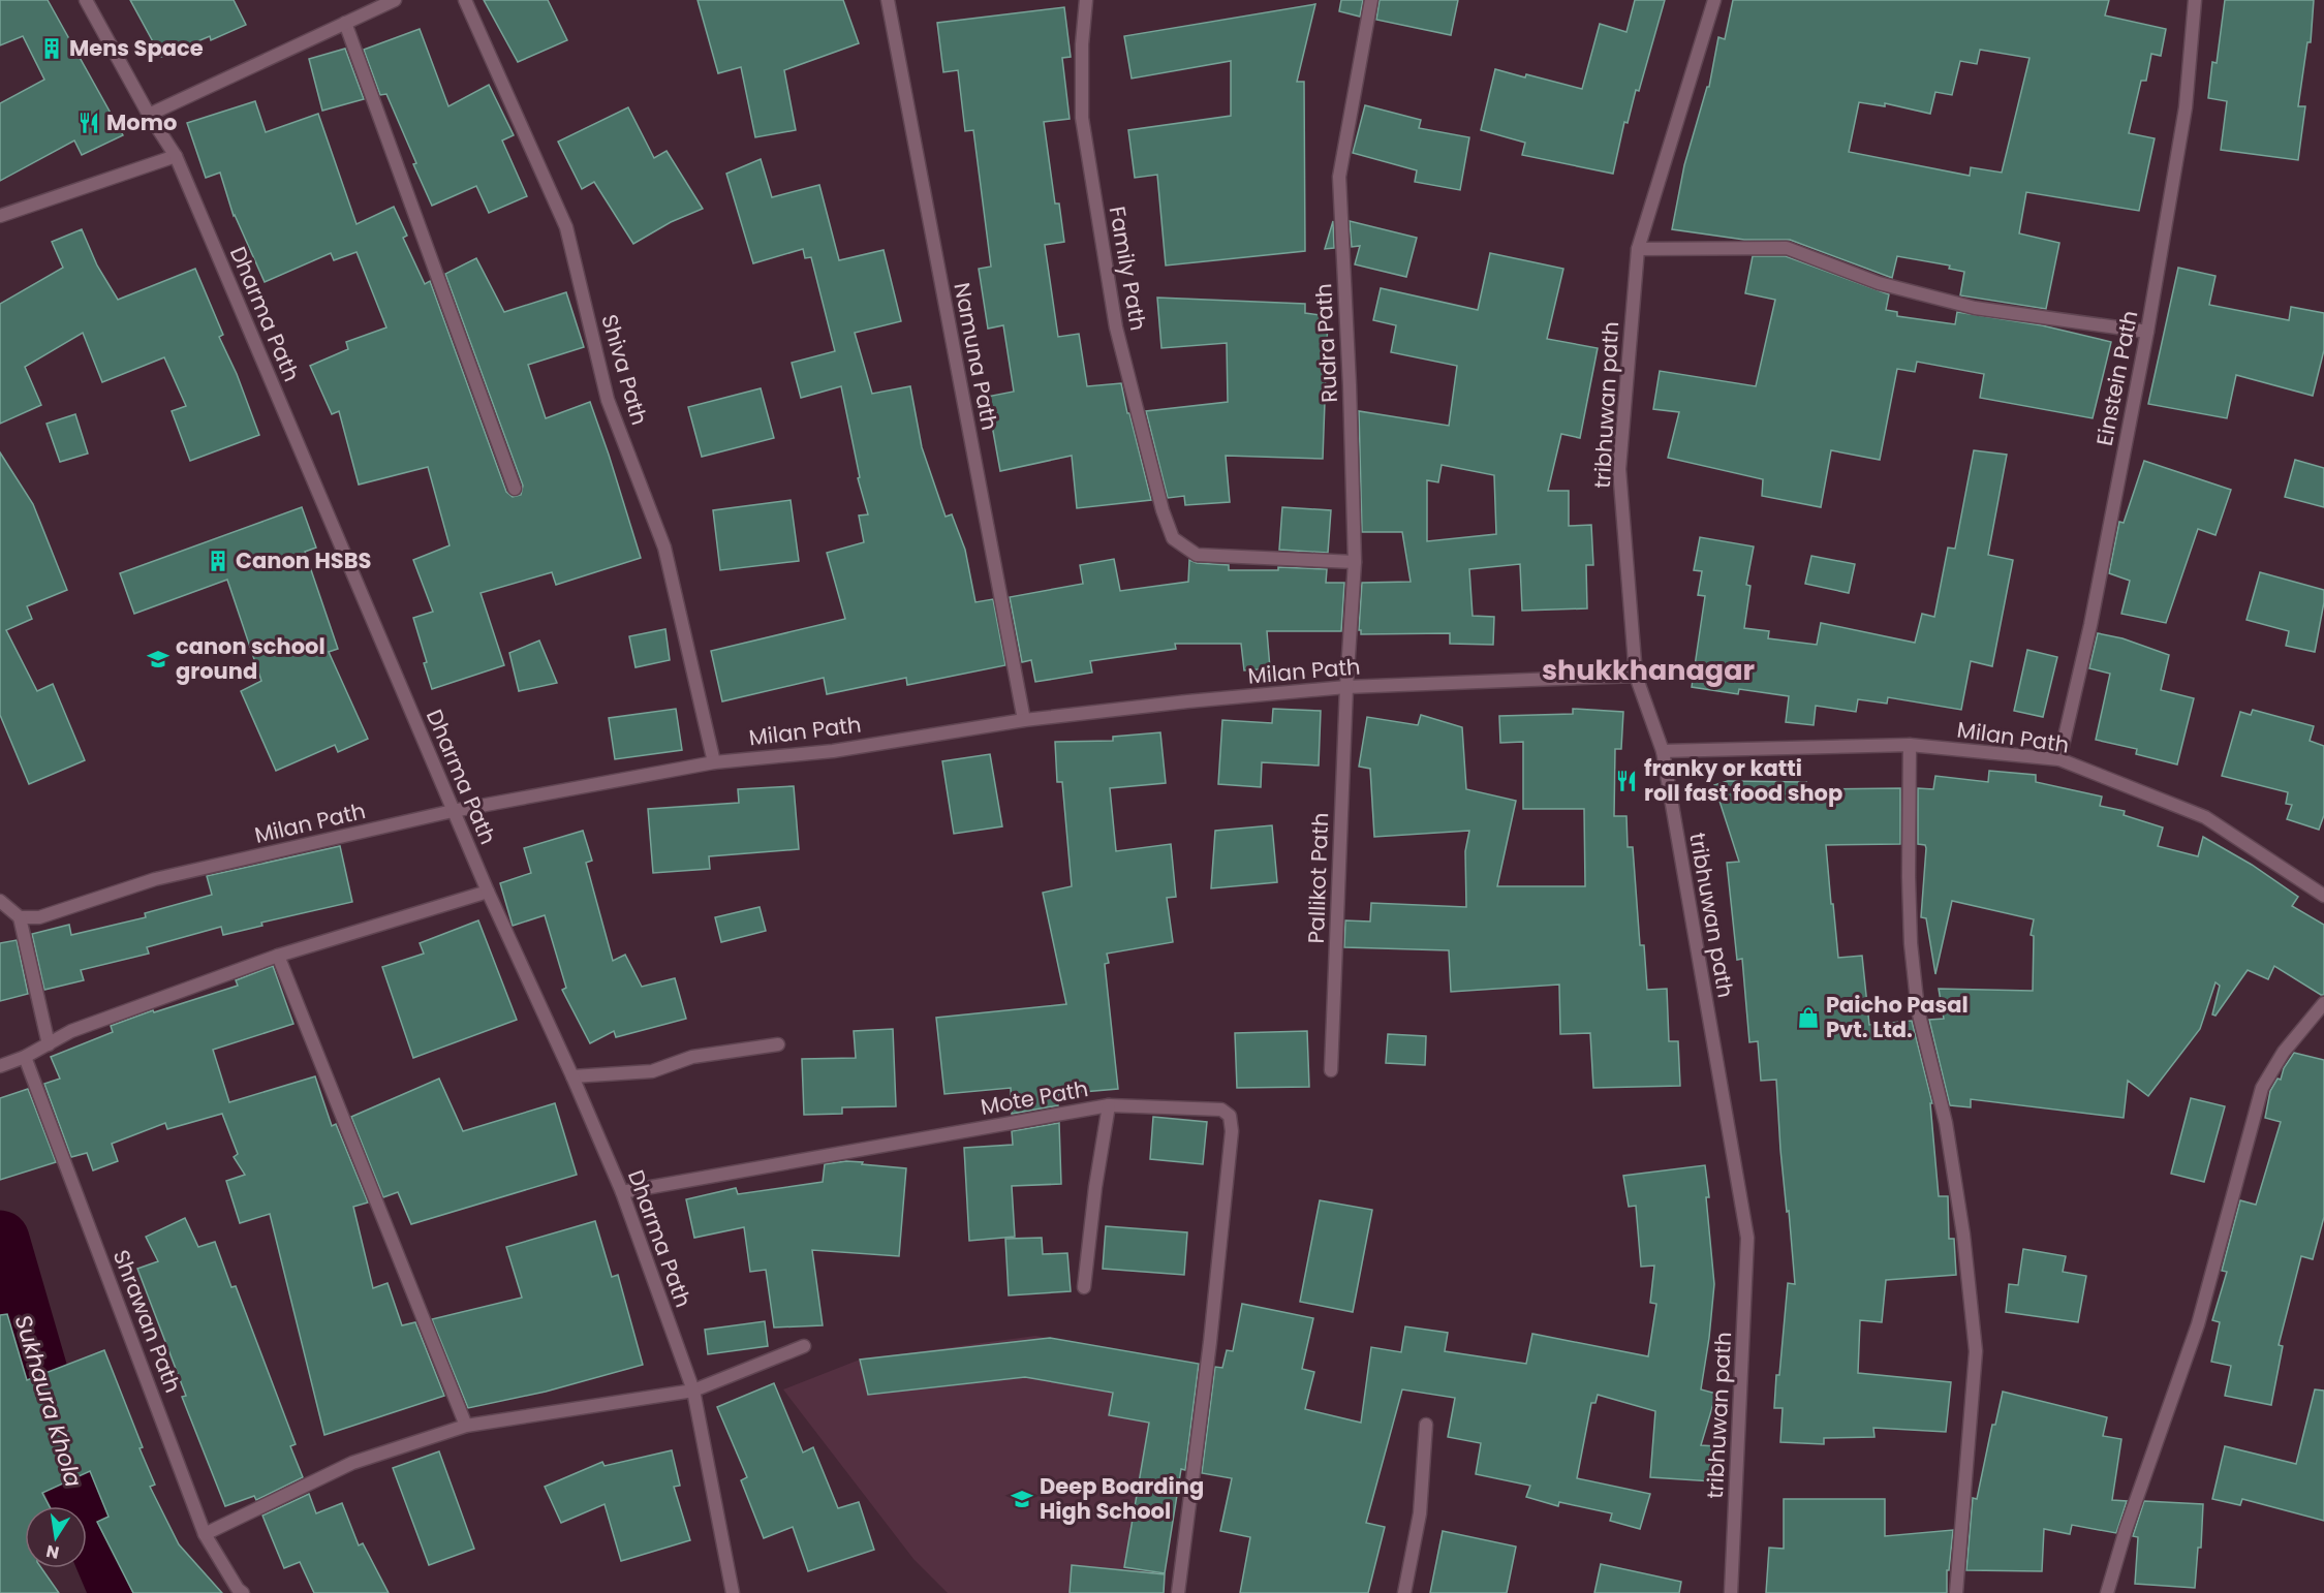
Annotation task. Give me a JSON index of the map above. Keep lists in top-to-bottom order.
{
  "streets": {
    "street": [
      "Family Path",
      "Dharma Path",
      "Rudra Path",
      "Namuna Path",
      "Shiva Path",
      "Einstein Path",
      "tribhuwan path",
      "Milan Path",
      "Pallikot Path",
      "Mote Path",
      "Shrawan Path"
    ]
  },
  "crossings": [
    ["Family Path", "Rudra Path"],
    ["Dharma Path", "Milan Path"],
    ["Dharma Path", "Mote Path"],
    ["Rudra Path", "Milan Path"],
    ["Rudra Path", "Pallikot Path"],
    ["Namuna Path", "Milan Path"],
    ["Shiva Path", "Milan Path"],
    ["Einstein Path", "Milan Path"],
    ["tribhuwan path", "Milan Path"],
    ["Milan Path", "Pallikot Path"]
  ],
  "districts": ["shukkhanagar"],
  "water": ["Sukhaura Khola"],
  "places": {
    "building": ["Mens Space", "Canon HSBS"],
    "restaurant": ["Momo", "franky or katti roll fast food shop"],
    "school or university": ["canon school ground", "Deep Boarding High School"],
    "shop": ["Paicho Pasal Pvt. Ltd."]
  },
  "north": "bottom"
}
